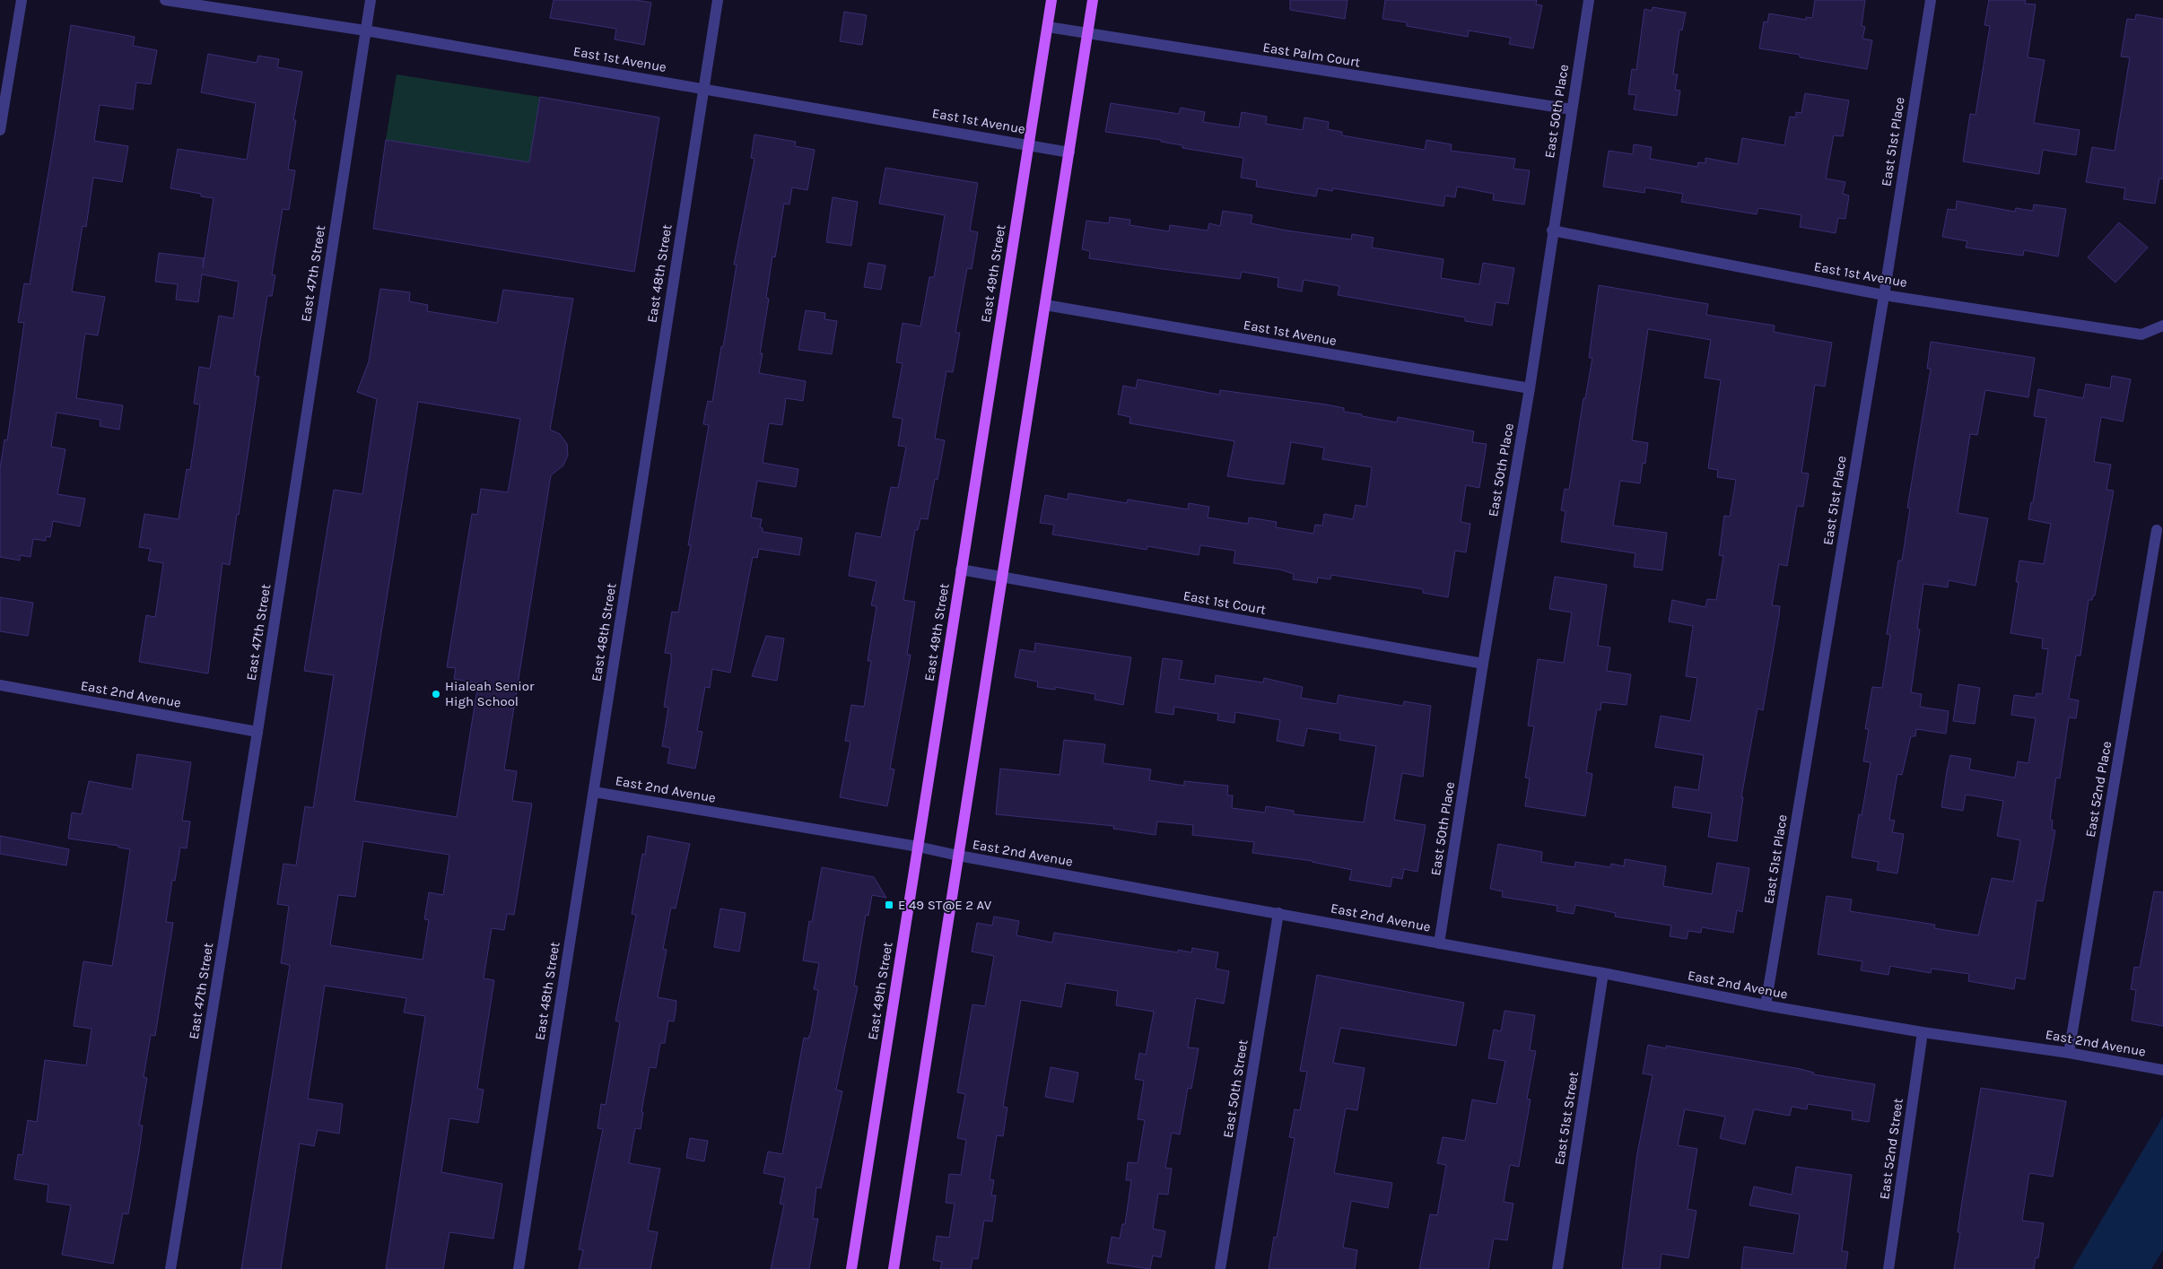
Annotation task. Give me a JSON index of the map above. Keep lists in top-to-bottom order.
{
  "streets": {
    "main road": ["East 49th Street"],
    "street": [
      "East Palm Court",
      "East 1st Avenue",
      "East 50th Place",
      "East 51st Place",
      "East 47th Street",
      "East 48th Street",
      "East 1st Court",
      "East 2nd Avenue",
      "East 52nd Place",
      "East 50th Street",
      "East 51st Street",
      "East 52nd Street"
    ]
  },
  "crossings": [
    ["East Palm Court", "East 50th Place"],
    ["East Palm Court", "East 49th Street"],
    ["East 1st Avenue", "East 50th Place"],
    ["East 1st Avenue", "East 51st Place"],
    ["East 1st Avenue", "East 47th Street"],
    ["East 1st Avenue", "East 48th Street"],
    ["East 1st Avenue", "East 49th Street"],
    ["East 50th Place", "East 1st Court"],
    ["East 50th Place", "East 2nd Avenue"],
    ["East 51st Place", "East 2nd Avenue"],
    ["East 47th Street", "East 2nd Avenue"],
    ["East 48th Street", "East 2nd Avenue"],
    ["East 49th Street", "East 1st Court"],
    ["East 49th Street", "East 2nd Avenue"],
    ["East 2nd Avenue", "East 52nd Place"],
    ["East 2nd Avenue", "East 50th Street"],
    ["East 2nd Avenue", "East 51st Street"],
    ["East 2nd Avenue", "East 52nd Street"]
  ],
  "places": {
    "other": ["Hialeah Senior High School"],
    "transit": ["E 49 ST@E 2 AV"]
  }
}
